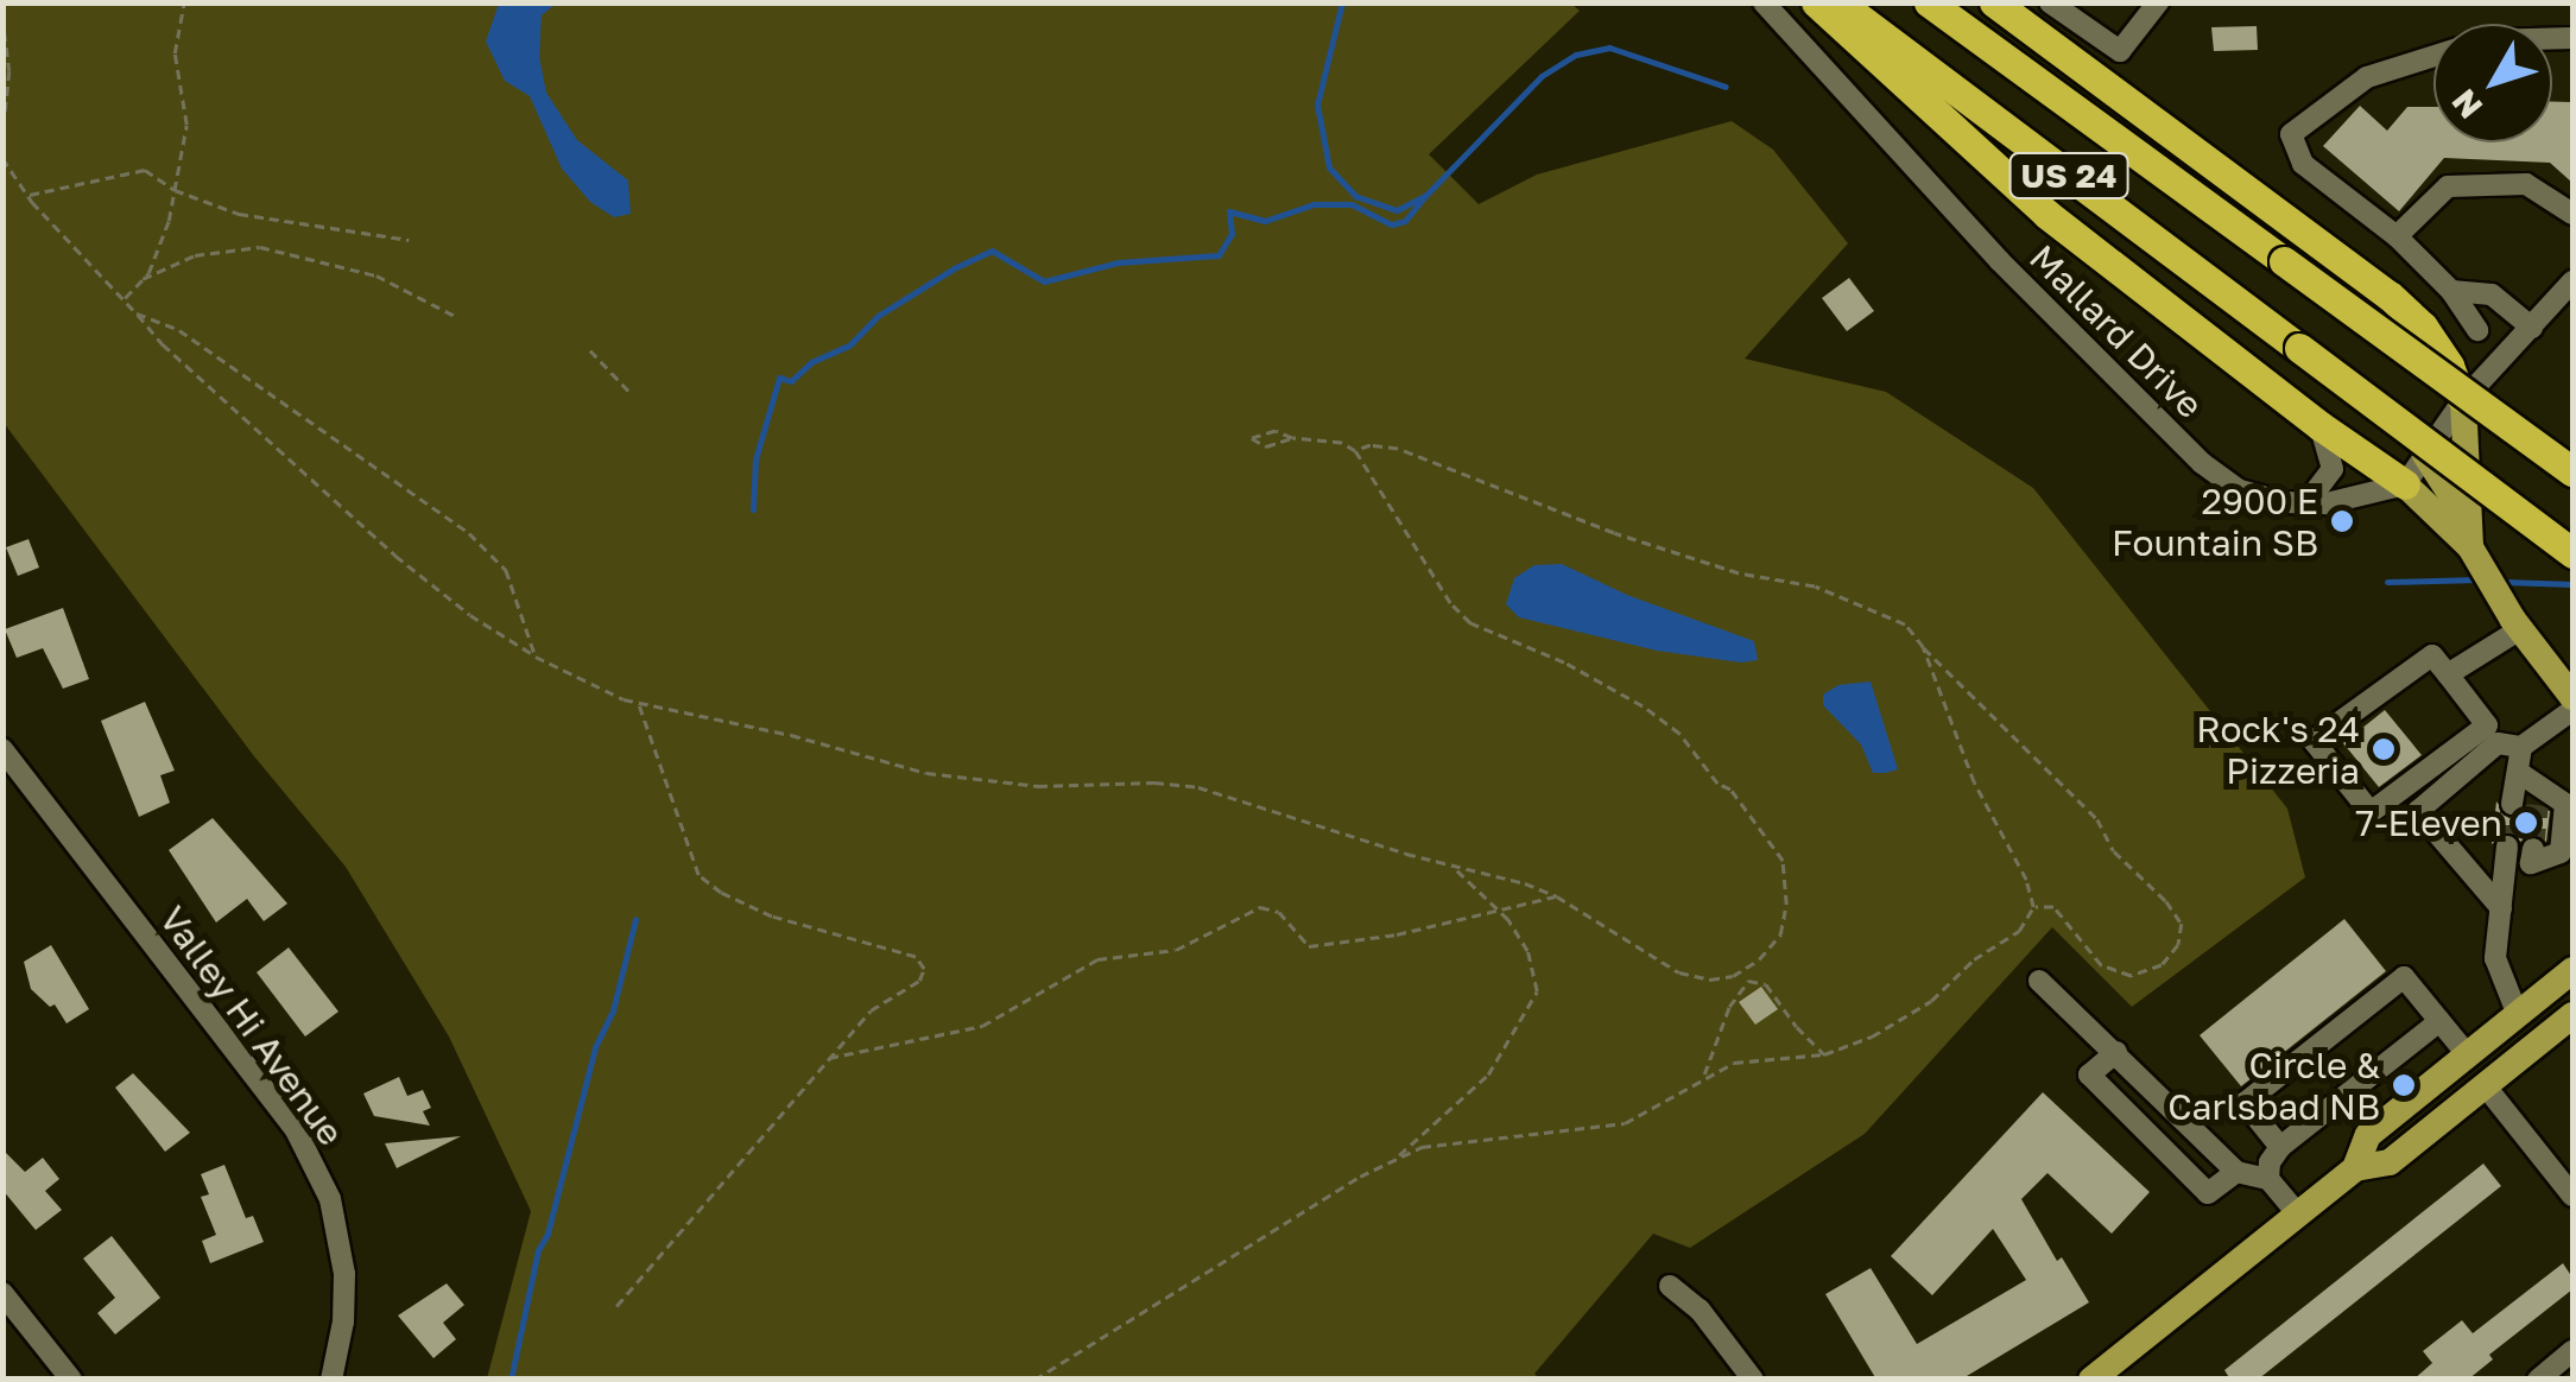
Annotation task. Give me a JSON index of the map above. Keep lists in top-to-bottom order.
{
  "streets": {
    "highway": ["US 24"],
    "street": ["Mallard Drive", "Valley Hi Avenue"]
  },
  "places": [
    "2900 E Fountain SB",
    "Rock's 24 Pizzeria",
    "7-Eleven",
    "Circle & Carlsbad NB"
  ],
  "north": "bottom left"
}
